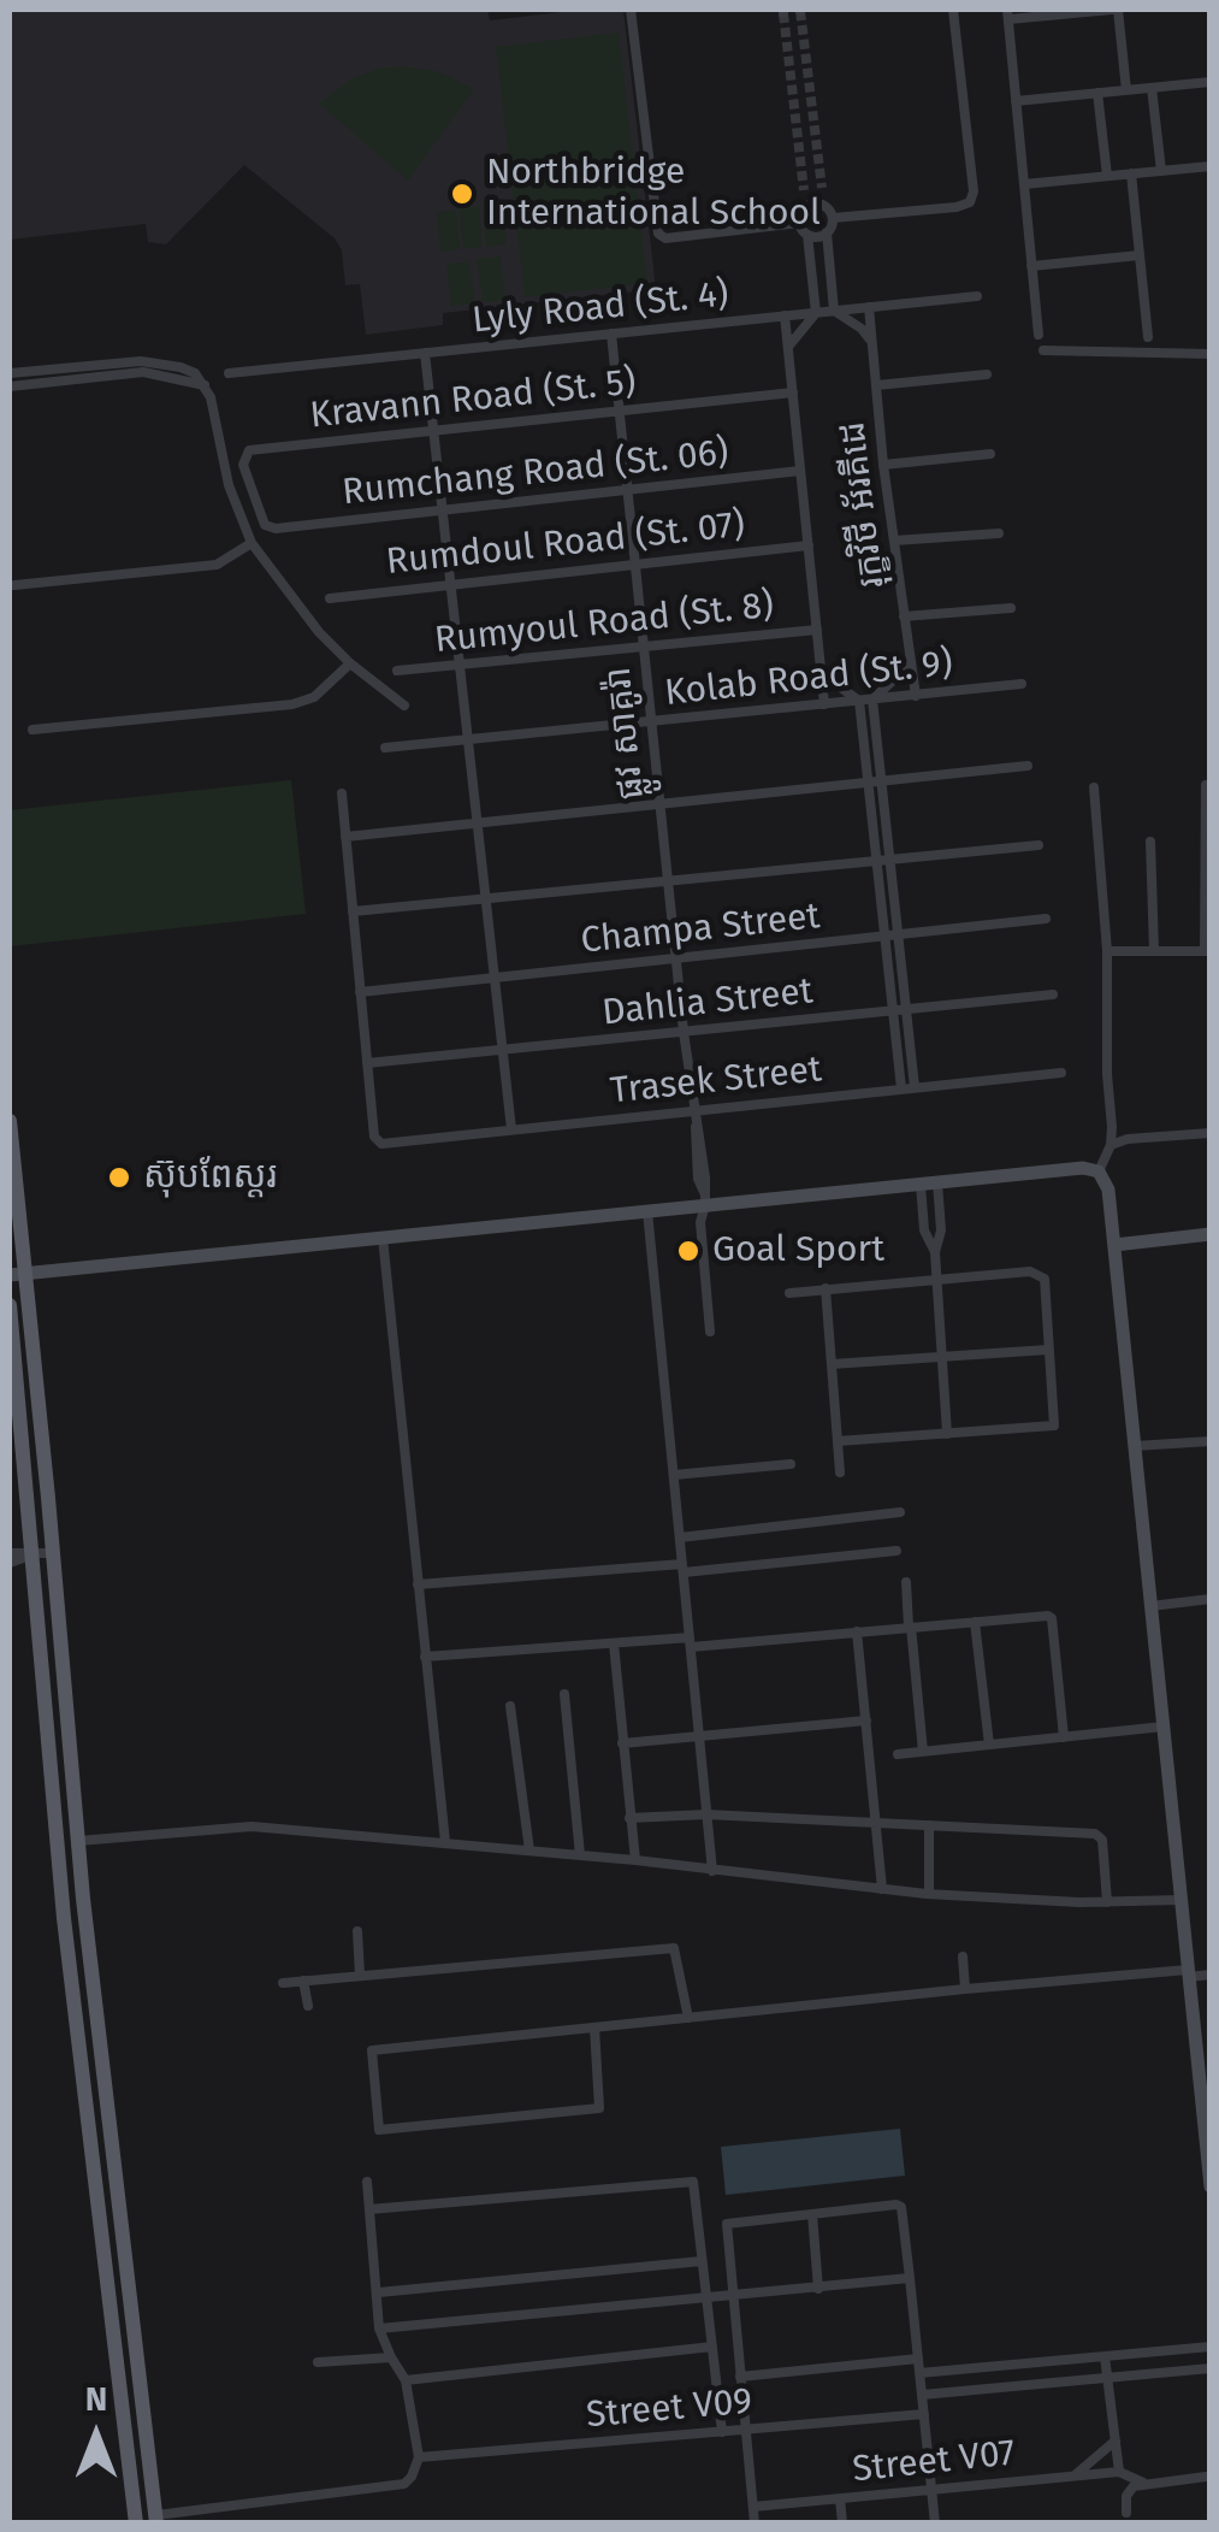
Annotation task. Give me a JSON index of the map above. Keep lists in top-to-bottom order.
{
  "streets": {
    "street": [
      "Lyly Road (St. 4)",
      "Kravann Road (St. 5)",
      "Rumchang Road (St. 06)",
      "រុក្ខវិថី អ័រគីដេ",
      "Rumdoul Road (St. 07)",
      "Rumyoul Road (St. 8)",
      "Kolab Road (St. 9)",
      "ផ្លូវ សាគូរ៉ា",
      "Champa Street",
      "Dahlia Street",
      "Trasek Street",
      "Street V09",
      "Street V07"
    ]
  },
  "crossings": [
    ["Lyly Road (St. 4)", "រុក្ខវិថី អ័រគីដេ"],
    ["Lyly Road (St. 4)", "ផ្លូវ សាគូរ៉ា"],
    ["Kravann Road (St. 5)", "Rumchang Road (St. 06)"],
    ["Kravann Road (St. 5)", "រុក្ខវិថី អ័រគីដេ"],
    ["Kravann Road (St. 5)", "ផ្លូវ សាគូរ៉ា"],
    ["Rumchang Road (St. 06)", "រុក្ខវិថី អ័រគីដេ"],
    ["Rumchang Road (St. 06)", "ផ្លូវ សាគូរ៉ា"],
    ["រុក្ខវិថី អ័រគីដេ", "Rumdoul Road (St. 07)"],
    ["រុក្ខវិថី អ័រគីដេ", "Rumyoul Road (St. 8)"],
    ["រុក្ខវិថី អ័រគីដេ", "Kolab Road (St. 9)"],
    ["Rumdoul Road (St. 07)", "ផ្លូវ សាគូរ៉ា"],
    ["Rumyoul Road (St. 8)", "ផ្លូវ សាគូរ៉ា"],
    ["Kolab Road (St. 9)", "ផ្លូវ សាគូរ៉ា"],
    ["ផ្លូវ សាគូរ៉ា", "Champa Street"],
    ["ផ្លូវ សាគូរ៉ា", "Dahlia Street"],
    ["ផ្លូវ សាគូរ៉ា", "Trasek Street"],
    ["Dahlia Street", "Trasek Street"]
  ],
  "places": ["Northbridge International School", "ស៊ុបពែស្តរ", "Goal Sport"],
  "north": "top"
}
